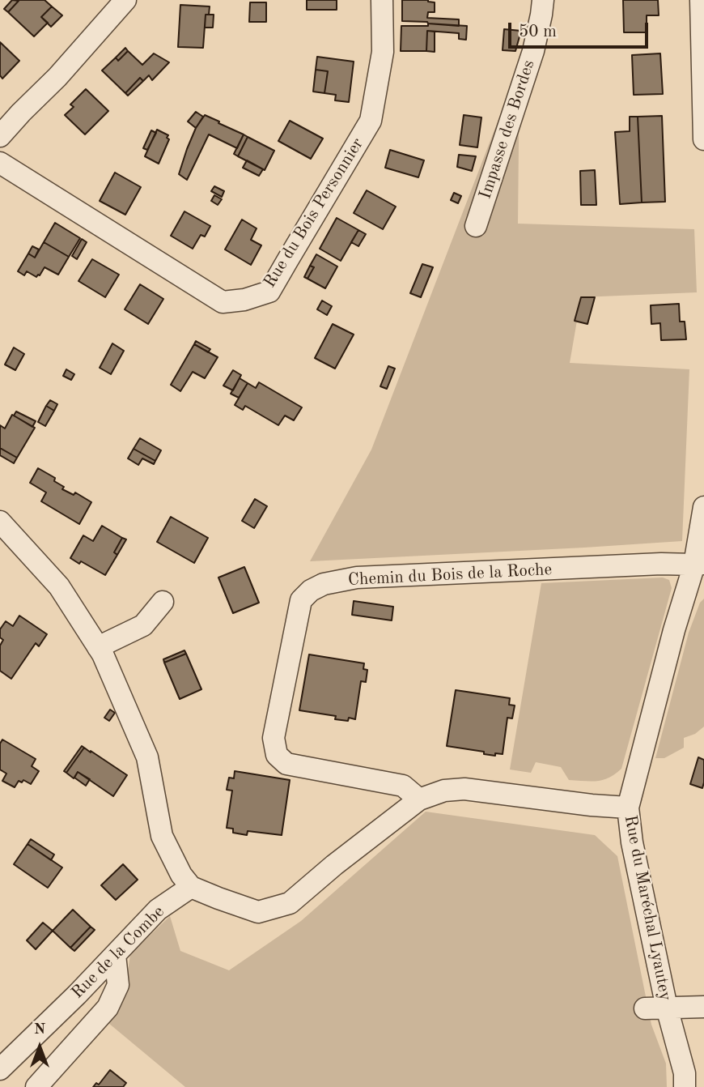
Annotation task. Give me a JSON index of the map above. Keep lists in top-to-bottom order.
{
  "streets": {
    "street": [
      "Impasse des Bordes",
      "Rue du Bois Personnier",
      "Chemin du Bois de la Roche",
      "Rue du Maréchal Lyautey",
      "Rue de la Combe"
    ]
  },
  "crossings": [
    ["Chemin du Bois de la Roche", "Rue du Maréchal Lyautey"]
  ],
  "scale_bar": "50 m",
  "north": "top"
}
